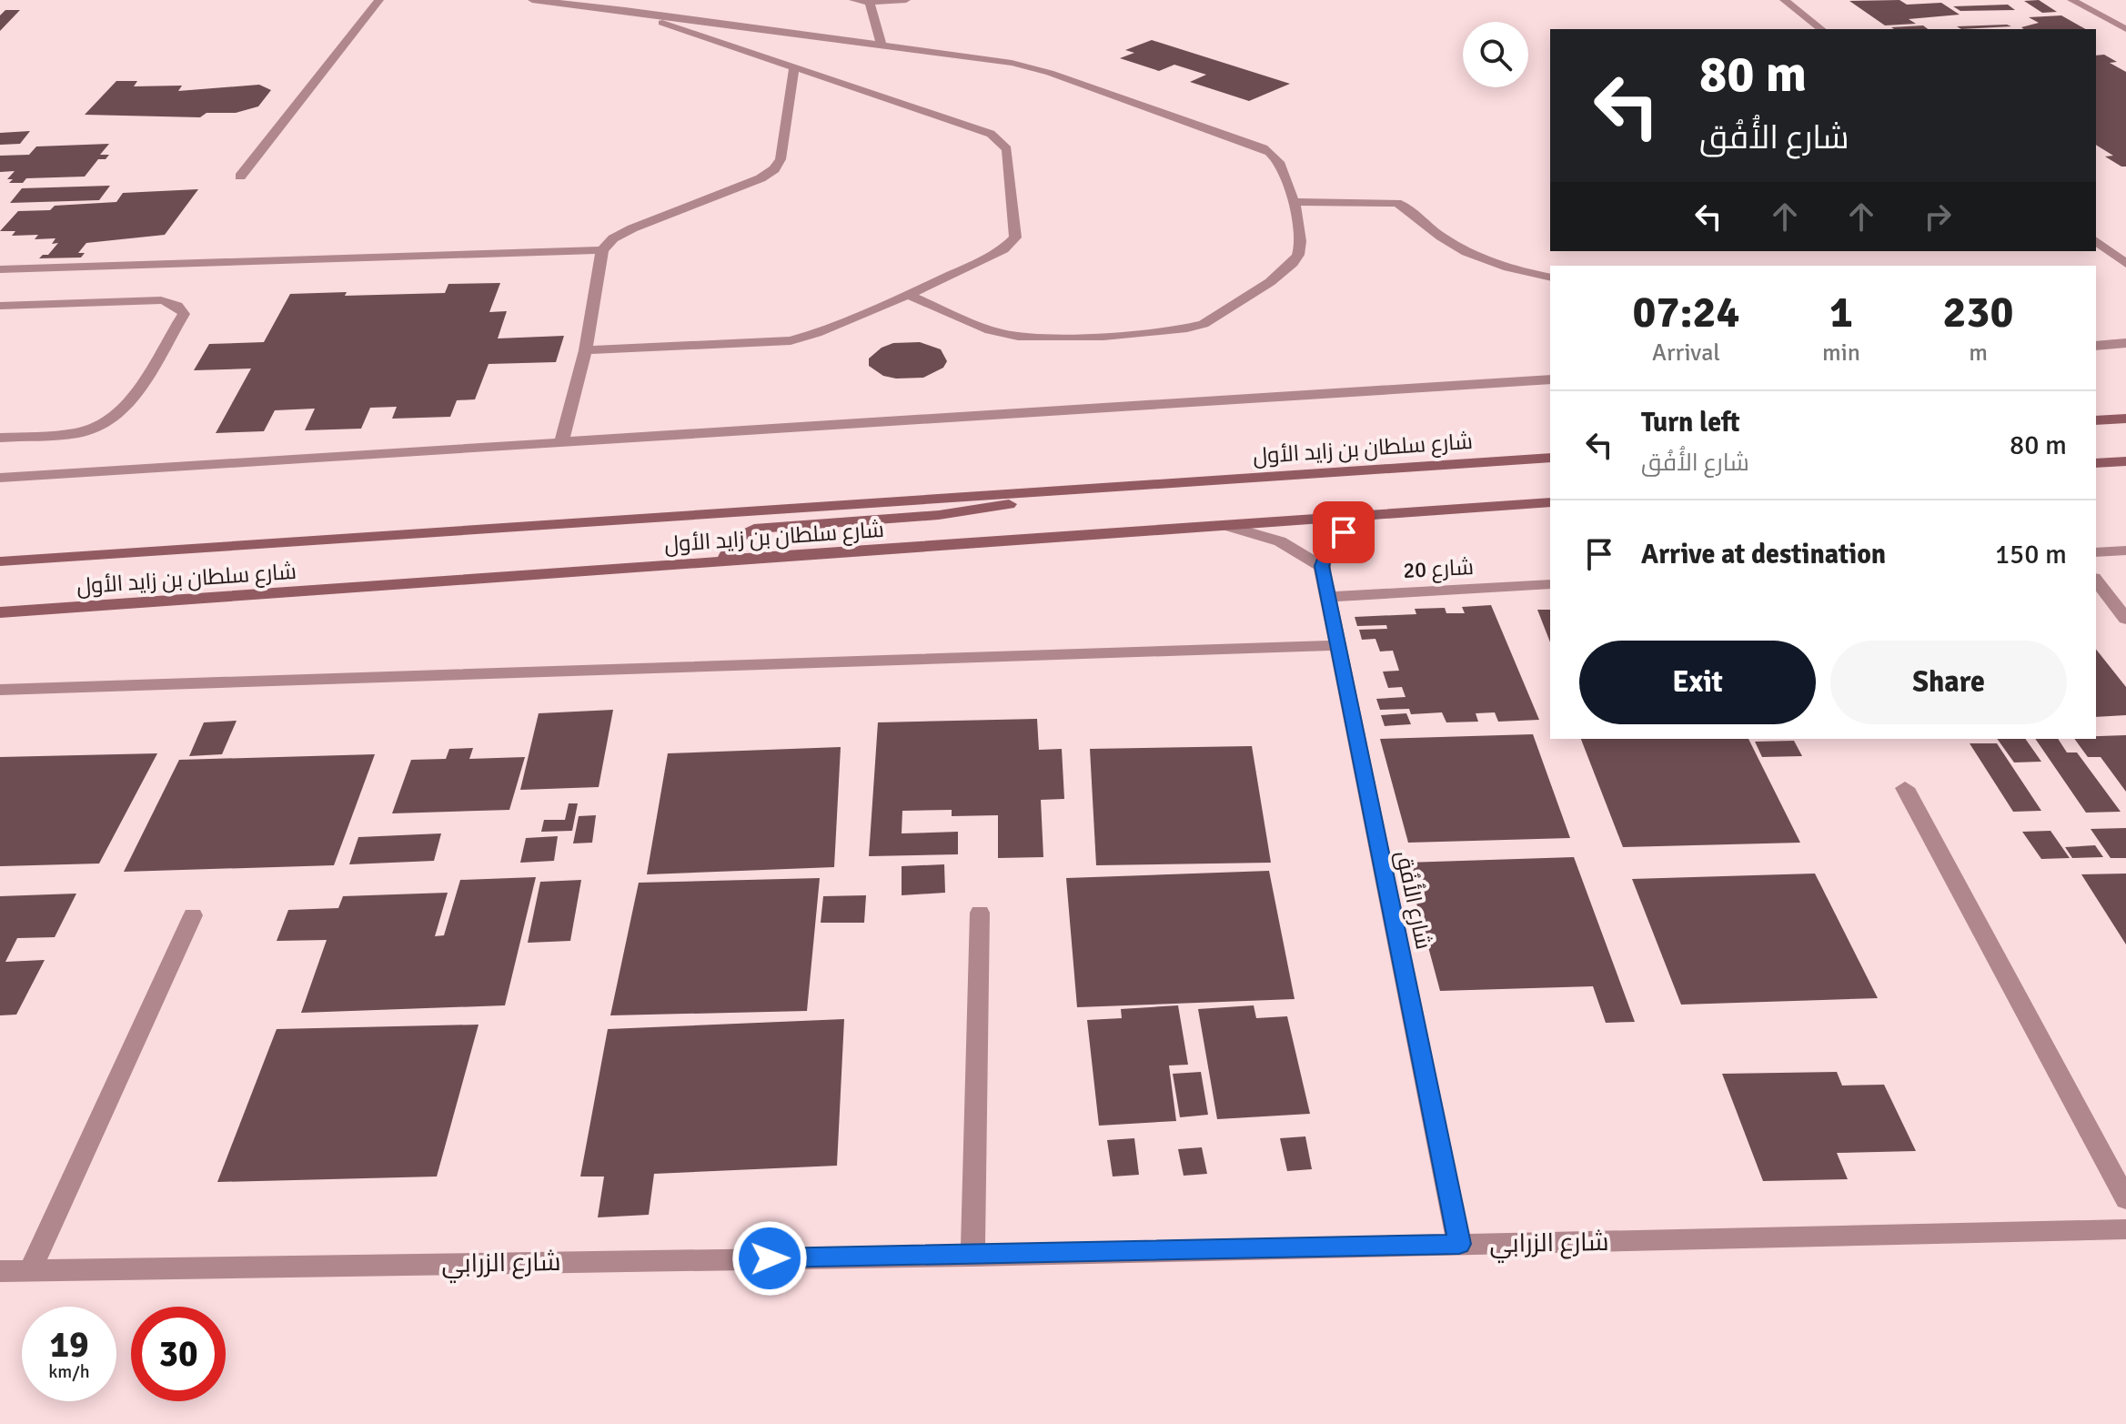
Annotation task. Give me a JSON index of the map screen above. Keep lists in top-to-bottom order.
{
  "streets": {
    "main road": ["شارع سلطان بن زايد الأول"],
    "street": ["شارع 20", "شارع الأُفُق", "شارع الزرابي"]
  },
  "crossings": [
    ["شارع 20", "شارع الأُفُق"],
    ["شارع الأُفُق", "شارع الزرابي"]
  ],
  "page": {
    "turn": ["80 m", "شارع الأُفُق"],
    "eta": [
      "07:24",
      "Arrival",
      "1",
      "min",
      "230",
      "m"
    ],
    "list": [
      {
        "name": "Turn left",
        "note": "شارع الأُفُق",
        "value": "80 m"
      },
      {
        "name": "Arrive at destination",
        "value": "150 m"
      }
    ],
    "buttons": ["Exit", "Share"],
    "speed": "19 km/h",
    "limit": "30"
  }
}
